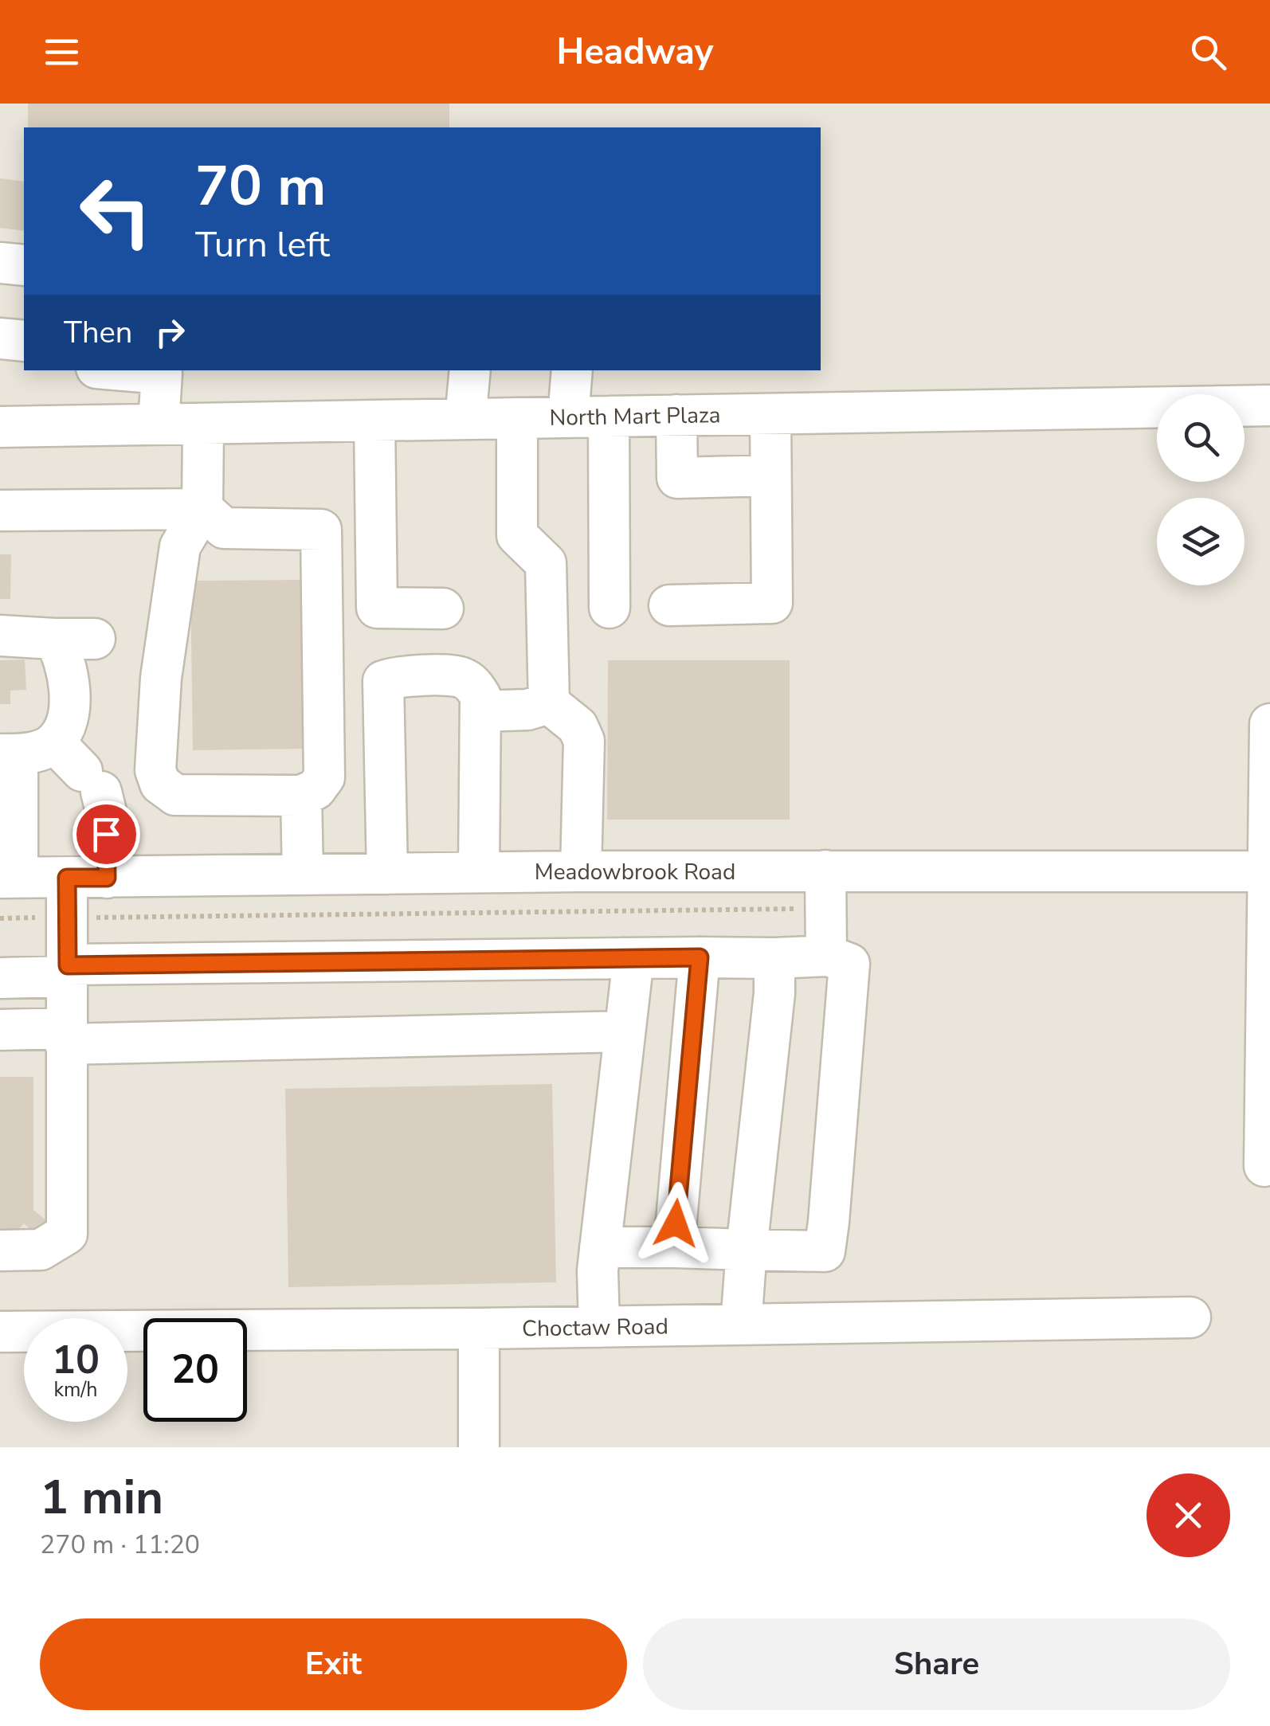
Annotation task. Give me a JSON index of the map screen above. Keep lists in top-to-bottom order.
{
  "streets": {
    "street": ["North Mart Plaza", "Meadowbrook Road", "Choctaw Road"]
  },
  "page": {
    "header": "Headway",
    "turn": ["70 m", "Turn left"],
    "then": "Then",
    "speed": "10 km/h",
    "limit": "20",
    "heading": ["1 min", "270 m · 11:20"],
    "buttons": ["Exit", "Share"]
  }
}
